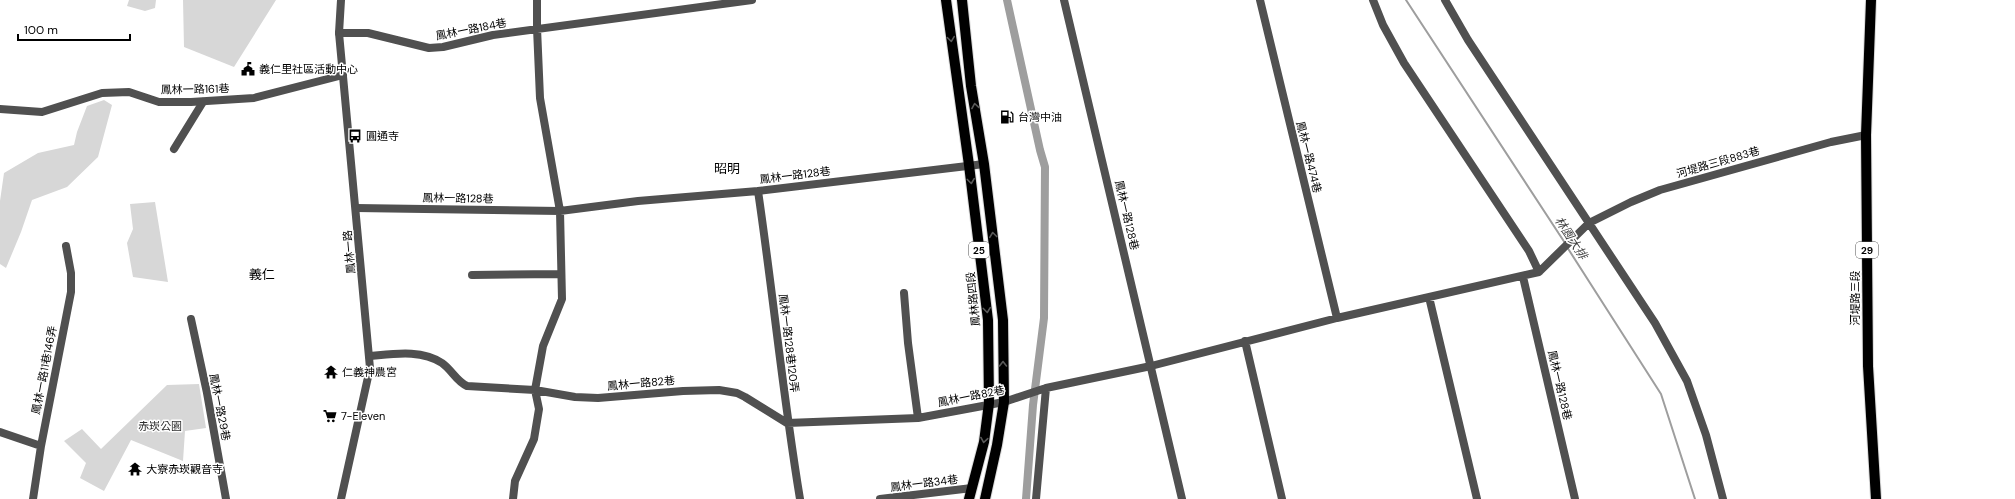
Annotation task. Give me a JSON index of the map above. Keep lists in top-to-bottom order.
{
  "streets": {
    "main road": [
      "25",
      "29",
      "河堤路三段",
      "鳳林路四段"
    ],
    "street": [
      "鳳林一路184巷",
      "鳳林一路161巷",
      "鳳林一路474巷",
      "河堤路三段883巷",
      "鳳林一路128巷",
      "鳳林一路",
      "鳳林一路128巷120弄",
      "鳳林一路11巷146弄",
      "鳳林一路82巷",
      "鳳林一路29巷",
      "鳳林一路34巷"
    ]
  },
  "crossings": [
    ["鳳林一路184巷", "鳳林一路"],
    ["鳳林一路161巷", "鳳林一路"],
    ["河堤路三段883巷", "河堤路三段"],
    ["鳳林一路128巷", "25"],
    ["鳳林一路128巷", "鳳林一路"],
    ["鳳林一路128巷", "鳳林路四段"],
    ["鳳林一路128巷", "鳳林一路128巷120弄"],
    ["25", "鳳林一路82巷"],
    ["鳳林一路", "鳳林一路82巷"],
    ["鳳林路四段", "鳳林一路82巷"],
    ["鳳林路四段", "鳳林一路34巷"],
    ["鳳林一路128巷120弄", "鳳林一路82巷"]
  ],
  "districts": ["昭明", "義仁"],
  "water": ["林園大排"],
  "parks": ["赤崁公園"],
  "places": {
    "public building": ["義仁里社區活動中心"],
    "fuel station": ["台灣中油"],
    "bus stop": ["圓通寺"],
    "temple": ["仁義神農宮", "大寮赤崁觀音寺"],
    "supermarket": ["7-Eleven"]
  },
  "scale_bar": "100 m"
}
